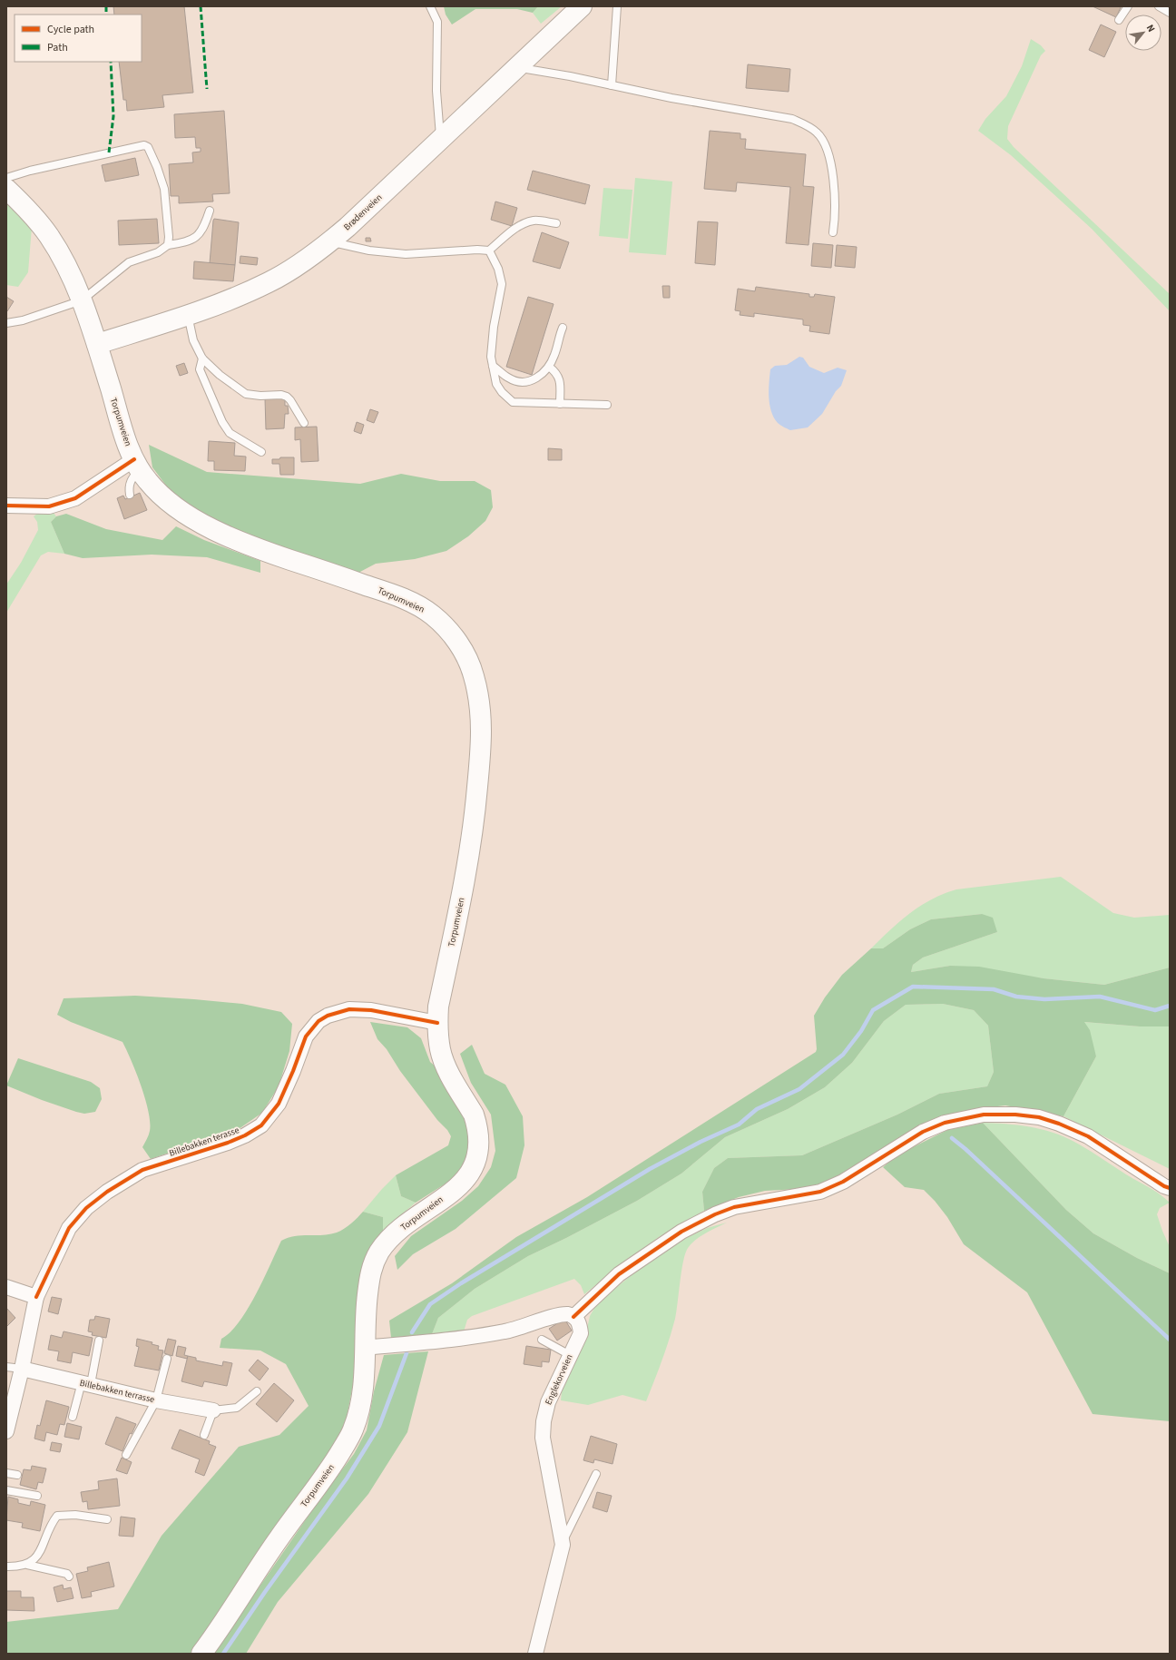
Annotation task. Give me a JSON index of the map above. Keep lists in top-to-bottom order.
{
  "streets": {
    "main road": ["Brødenveien", "Torpumveien"],
    "street": ["Billebakken terasse", "Englekorveien", "Billebakken terrasse"]
  },
  "crossings": [
    ["Brødenveien", "Torpumveien"],
    ["Torpumveien", "Billebakken terasse"]
  ],
  "legend": ["Cycle path", "Path"],
  "north": "top right"
}
